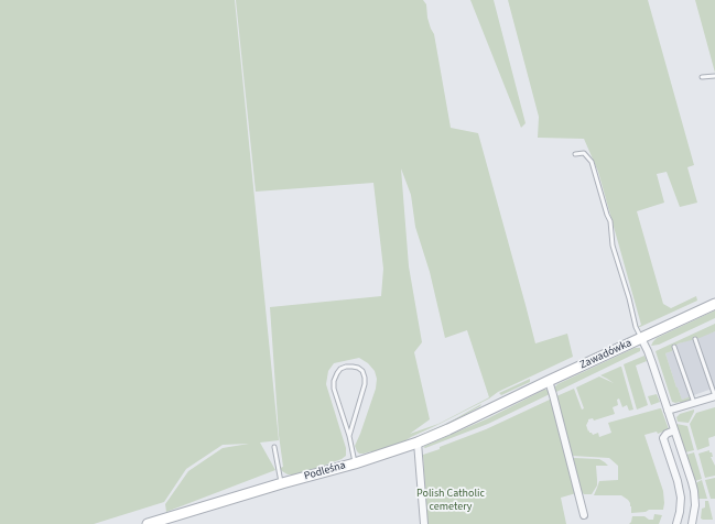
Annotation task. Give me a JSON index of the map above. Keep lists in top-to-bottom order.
{
  "streets": {
    "main road": ["Zawadówka", "Podleśna"]
  },
  "crossings": [
    ["Zawadówka", "Podleśna"]
  ],
  "parks": ["Polish Catholic cemetery"]
}
